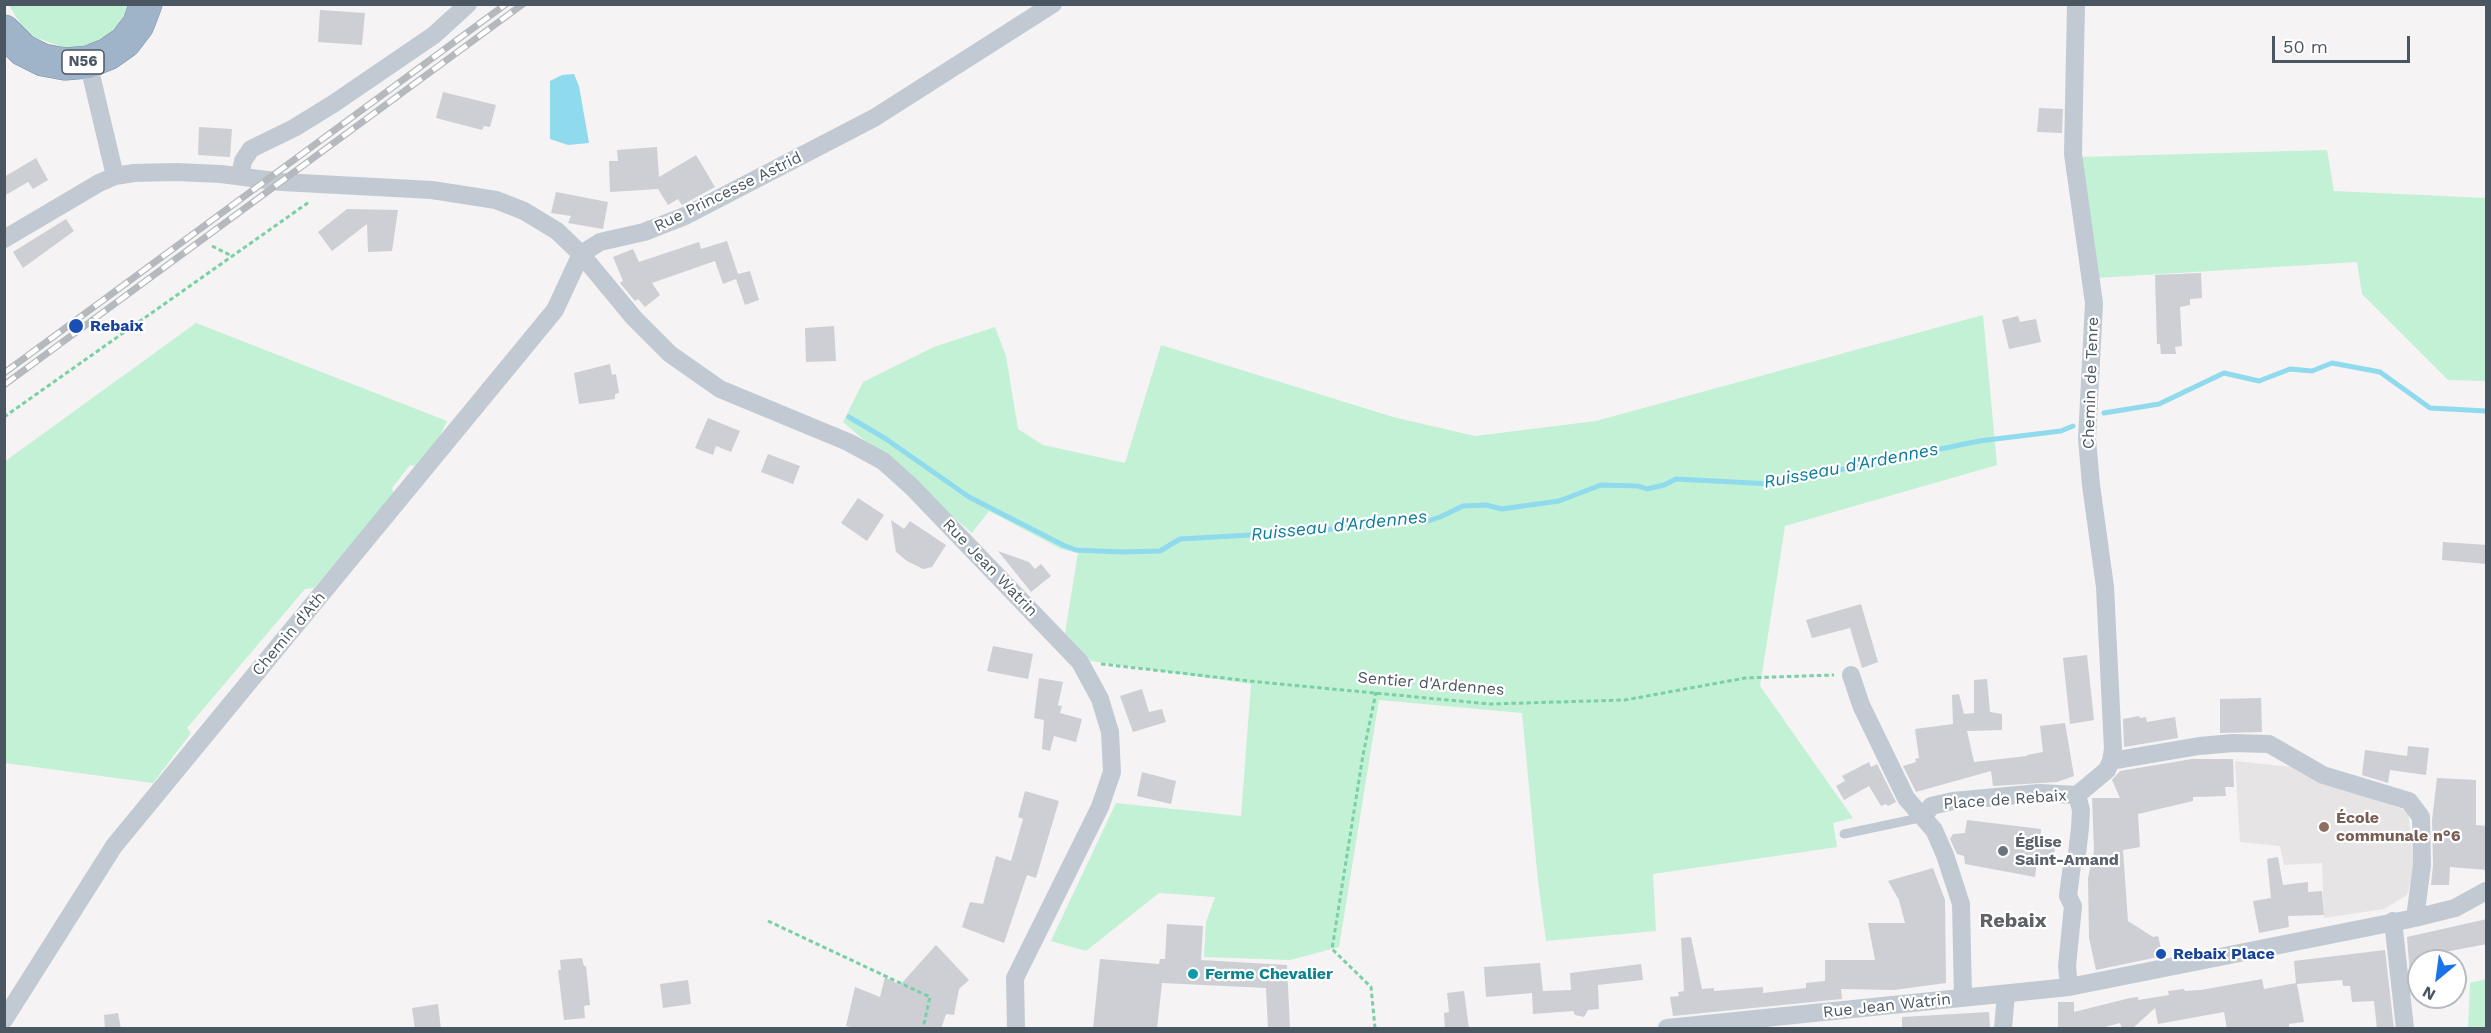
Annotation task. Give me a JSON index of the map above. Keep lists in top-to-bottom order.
{
  "streets": {
    "highway": ["N56"],
    "street": [
      "Rue Princesse Astrid",
      "Chemin de Tenre",
      "Rue Jean Watrin",
      "Chemin d'Ath",
      "Place de Rebaix"
    ],
    "path": ["Sentier d'Ardennes"]
  },
  "crossings": [
    ["Rue Princesse Astrid", "Rue Jean Watrin"],
    ["Rue Princesse Astrid", "Chemin d'Ath"],
    ["Rue Jean Watrin", "Chemin d'Ath"],
    ["Rue Jean Watrin", "Sentier d'Ardennes"],
    ["Rue Jean Watrin", "Place de Rebaix"],
    ["Sentier d'Ardennes", "Place de Rebaix"]
  ],
  "districts": ["Rebaix"],
  "water": ["Ruisseau d'Ardennes"],
  "places": [
    "Rebaix",
    "École communale n°6",
    "Église Saint-Amand",
    "Rebaix Place",
    "Ferme Chevalier"
  ],
  "scale_bar": "50 m",
  "north": "bottom left"
}
